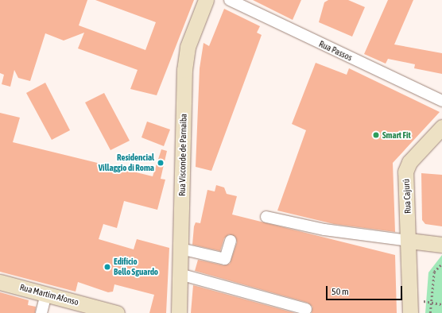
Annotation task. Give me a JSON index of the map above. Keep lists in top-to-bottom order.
{
  "streets": {
    "street": [
      "Rua Passos",
      "Rua Visconde de Parnaíba",
      "Rua Cajurú",
      "Rua Martim Afonso"
    ]
  },
  "places": ["Smart Fit", "Residencial Villaggio di Roma", "Edifício Bello Sguardo"],
  "scale_bar": "50 m"
}
